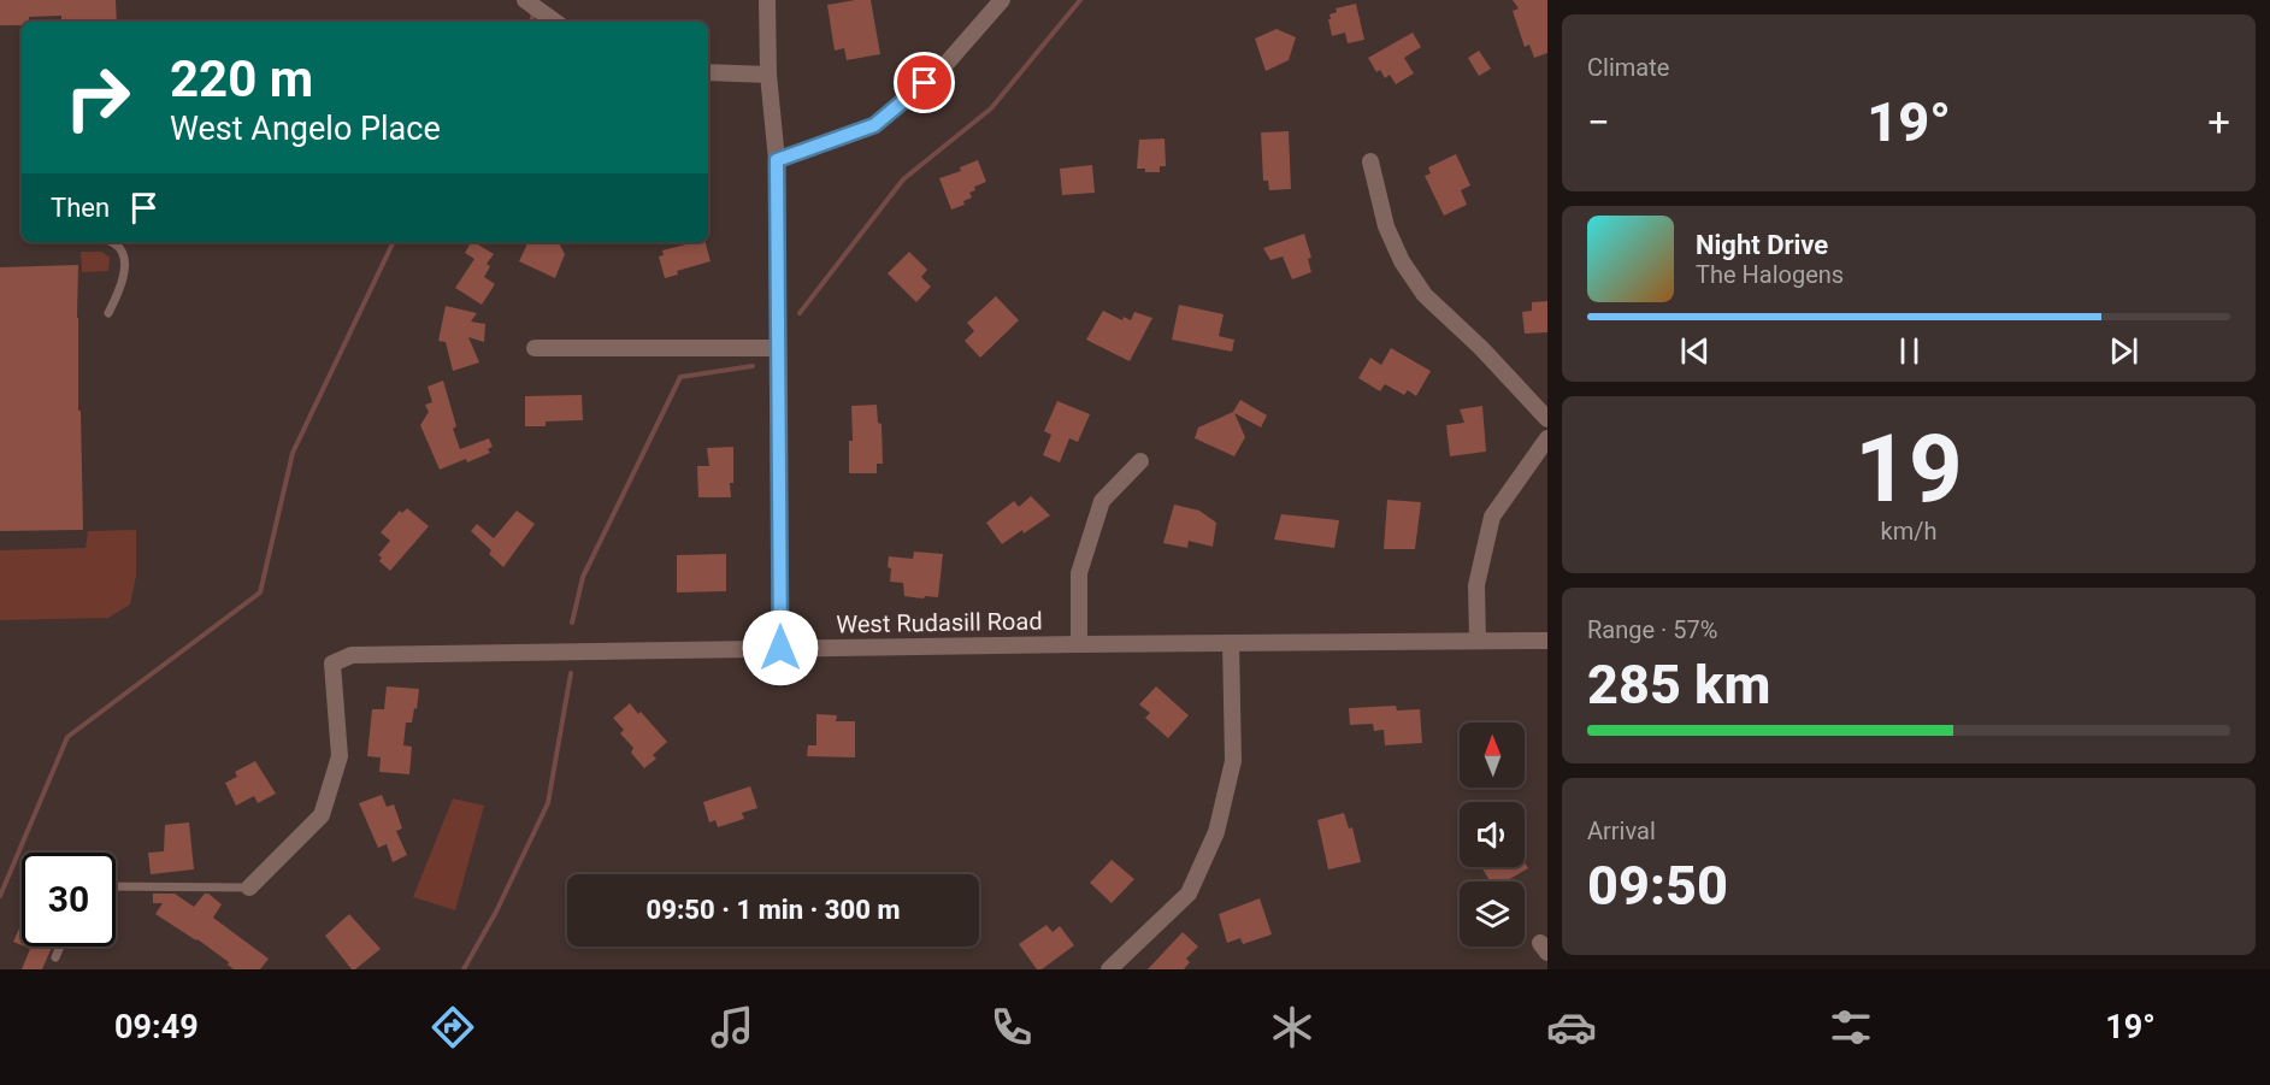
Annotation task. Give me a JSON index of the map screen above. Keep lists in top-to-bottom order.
{
  "streets": {
    "street": ["West Rudasill Road"]
  },
  "north": "top",
  "page": {
    "tile": [
      "Climate",
      ["19", "km/h"],
      ["Range · 57%", "285 km"],
      ["Arrival", "09:50"]
    ],
    "turn": ["220 m", "West Angelo Place"],
    "heat": ["−", "19°", "+"],
    "then": "Then",
    "song": ["Night Drive", "The Halogens"],
    "limit": "30",
    "trip": "09:50 · 1 min · 300 m",
    "tabs": ["09:49", "19°"]
  }
}
